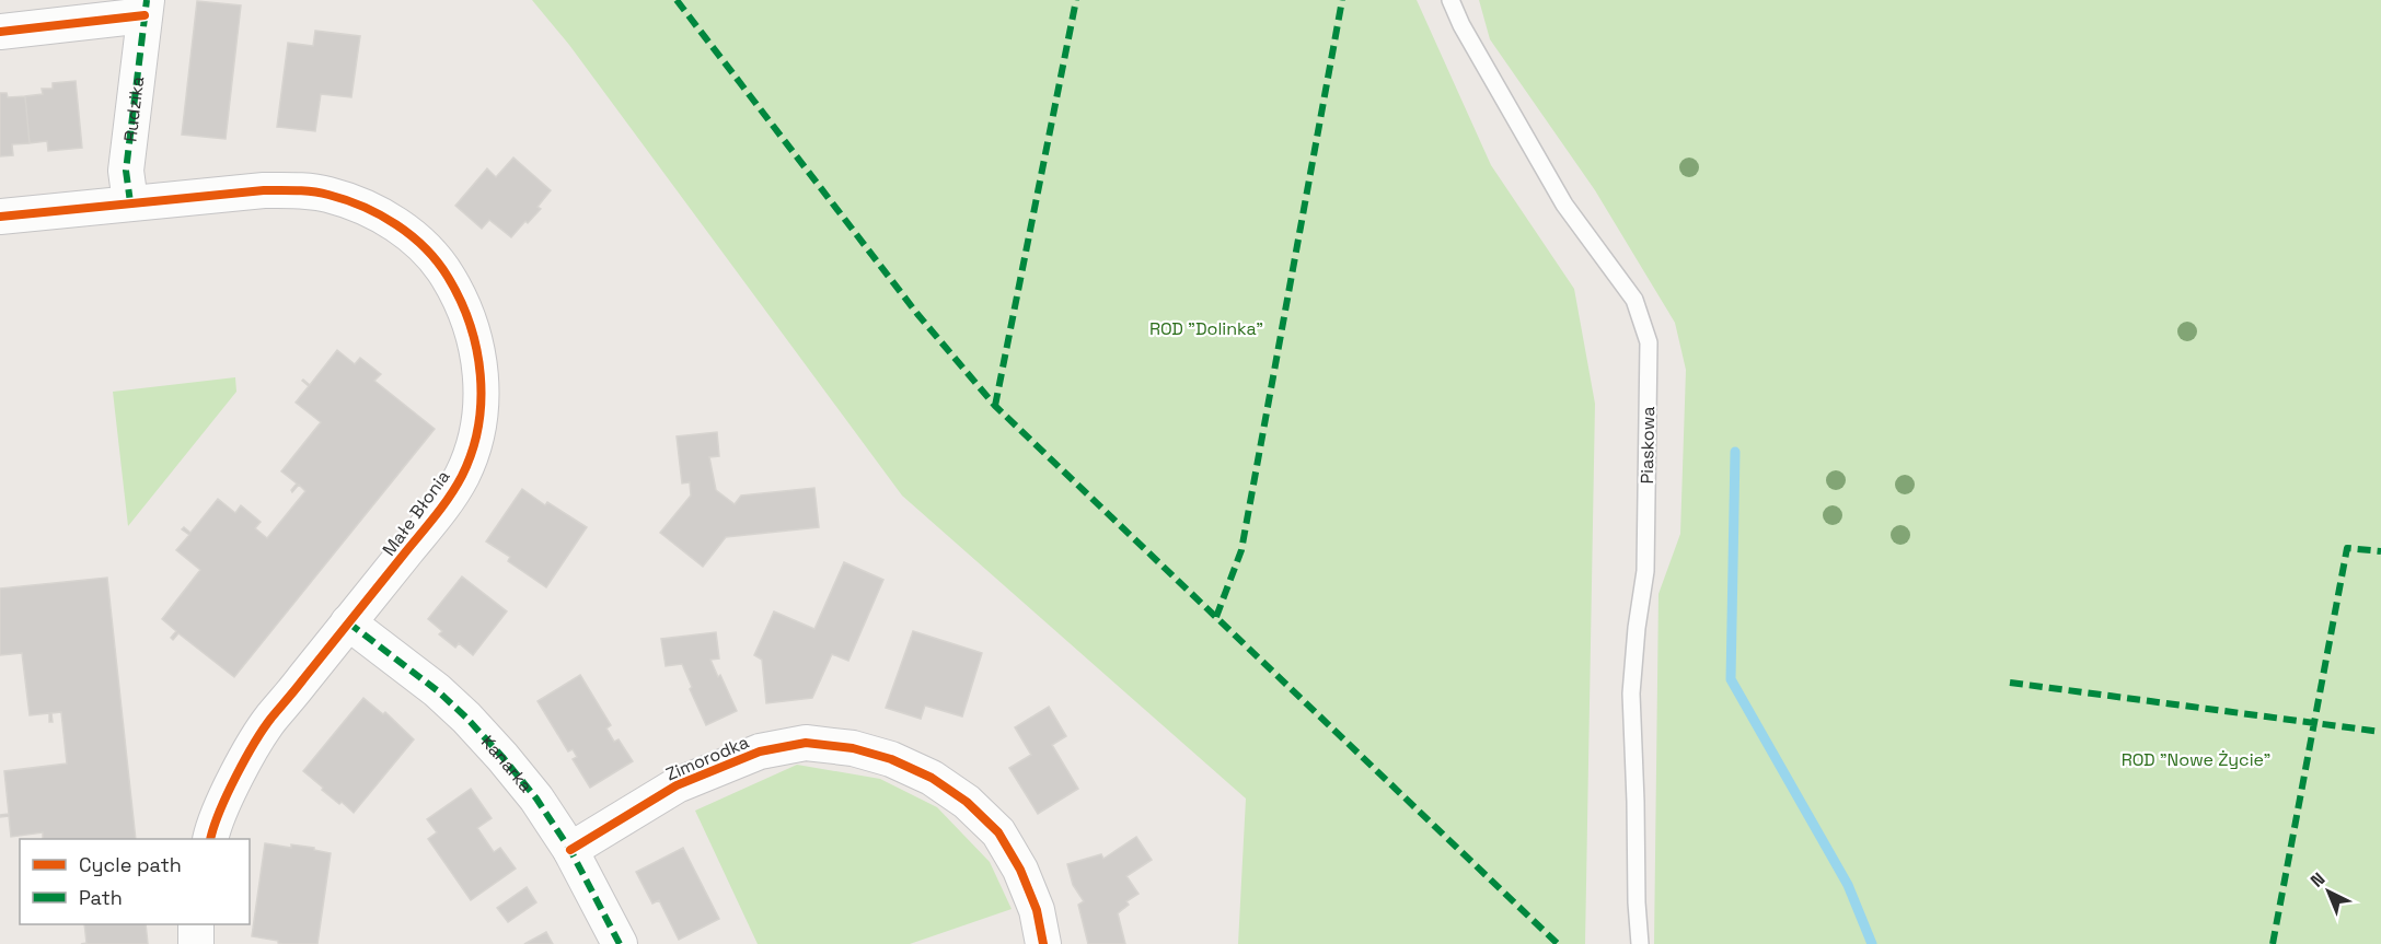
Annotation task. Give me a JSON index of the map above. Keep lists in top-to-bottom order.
{
  "streets": {
    "street": [
      "Rudzika",
      "Małe Błonia",
      "Zimorodka",
      "Kanarka"
    ],
    "lane": ["Piaskowa"]
  },
  "crossings": [
    ["Rudzika", "Małe Błonia"],
    ["Małe Błonia", "Kanarka"],
    ["Zimorodka", "Kanarka"]
  ],
  "parks": ["ROD \"Dolinka\"", "ROD \"Nowe Życie\""],
  "legend": ["Cycle path", "Path"],
  "north": "top left"
}
